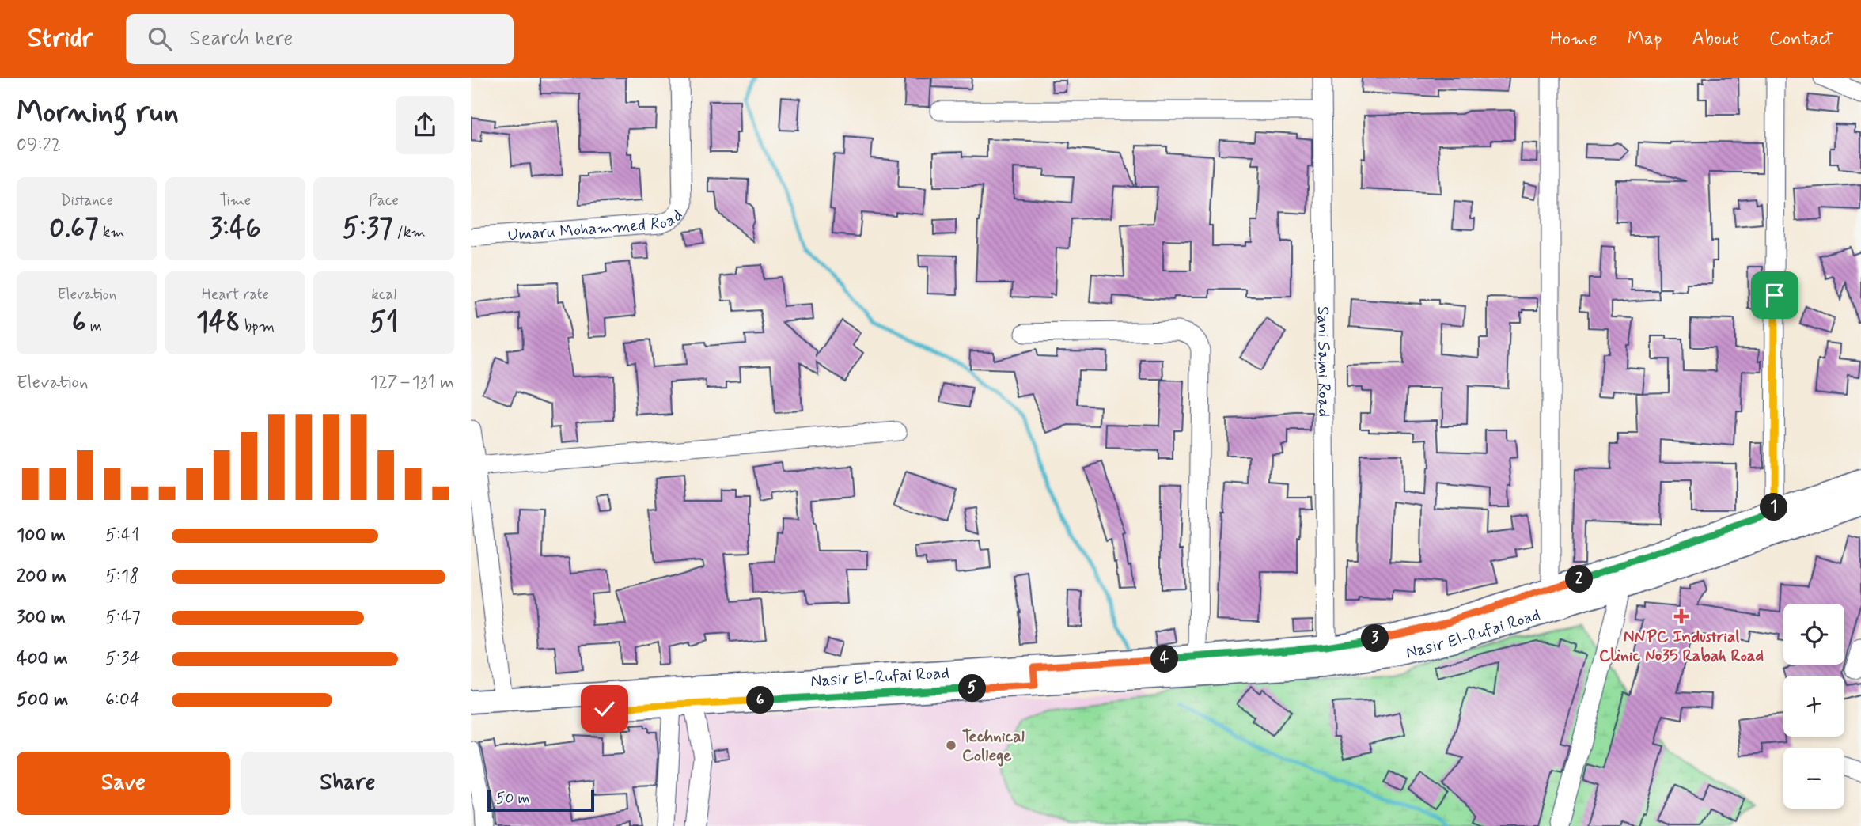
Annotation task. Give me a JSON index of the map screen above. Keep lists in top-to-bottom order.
{
  "streets": {
    "main road": ["Nasir El-Rufai Road"],
    "street": ["Umaru Mohammed Road", "Sani Sami Road"]
  },
  "crossings": [
    ["Sani Sami Road", "Nasir El-Rufai Road"]
  ],
  "places": {
    "health": ["NNPC Industrial Clinic No35 Rabah Road"],
    "other": ["Technical College"]
  },
  "scale_bar": "50 m",
  "page": {
    "header": "Stridr",
    "search": "Search here",
    "nav": [
      "Home",
      "Map",
      "About",
      "Contact"
    ],
    "heading": ["Morning run", "09:22"],
    "stats": [
      ["Distance", "0.67 km"],
      ["Time", "3:46"],
      ["Pace", "5:37 /km"],
      ["Elevation", "6 m"],
      ["Heart rate", "148 bpm"],
      ["kcal", "51"]
    ],
    "chart": ["Elevation", "127–131 m"],
    "pins": [
      "1",
      "2",
      "3",
      "4",
      "5",
      "6"
    ],
    "list": [
      {
        "name": "100 m",
        "note": "5:41"
      },
      {
        "name": "200 m",
        "note": "5:18"
      },
      {
        "name": "300 m",
        "note": "5:47"
      },
      {
        "name": "400 m",
        "note": "5:34"
      },
      {
        "name": "500 m",
        "note": "6:04"
      }
    ],
    "map_buttons": ["+", "−"],
    "buttons": ["Save", "Share"],
    "scale": "50 m"
  }
}
